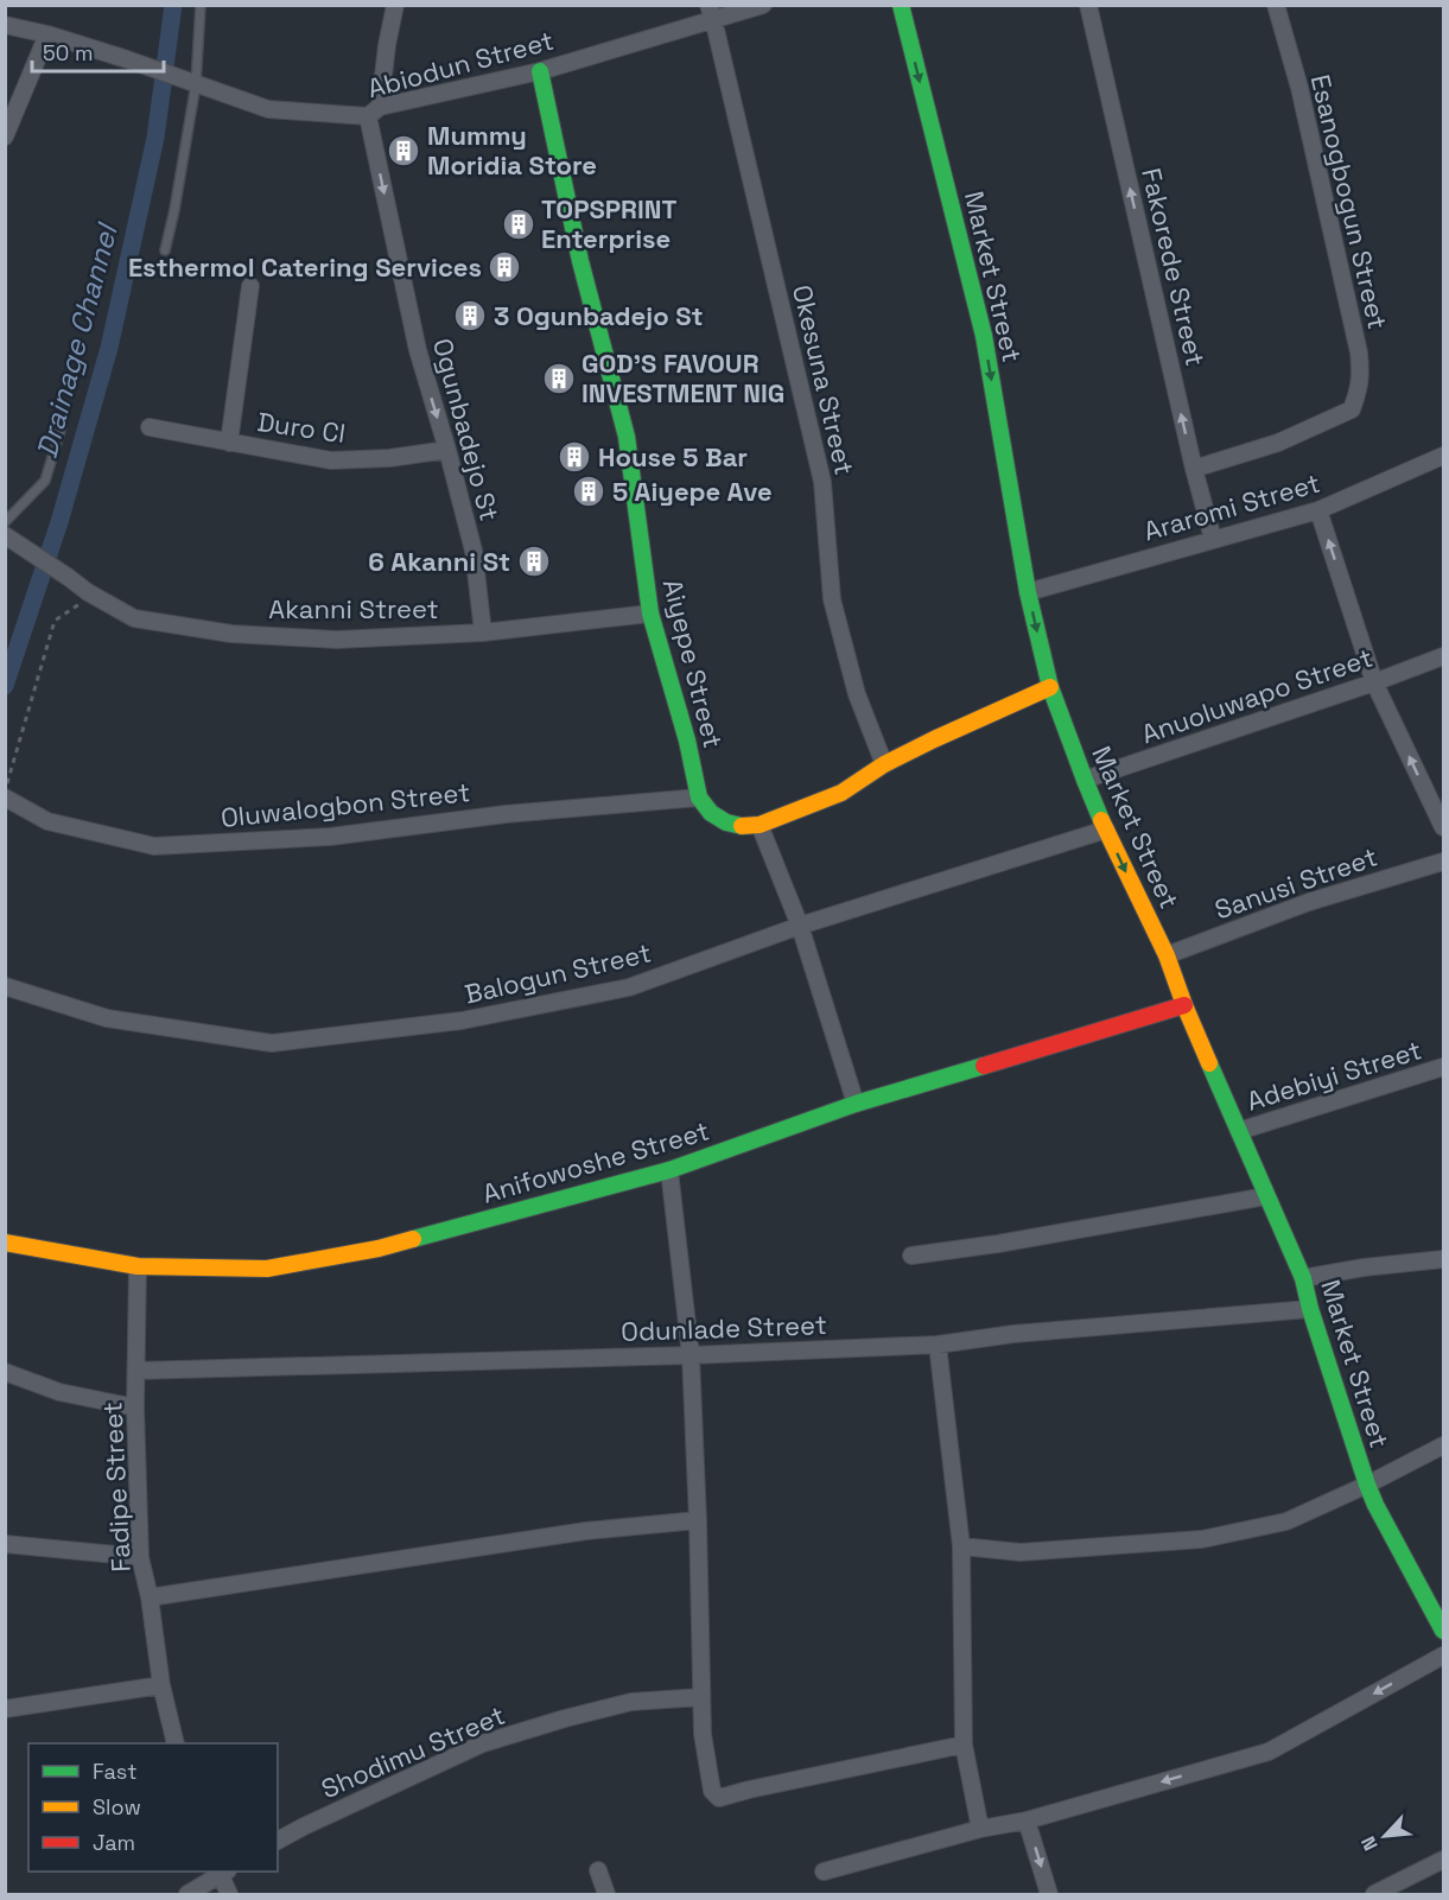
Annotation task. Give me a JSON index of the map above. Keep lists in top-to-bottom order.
{
  "streets": {
    "street": [
      "Abiodun Street",
      "Esanogbogun Street",
      "Fakorede Street",
      "Market Street",
      "Okesuna Street",
      "Duro Cl",
      "Ogunbadejo St",
      "Araromi Street",
      "Akanni Street",
      "Aiyepe Street",
      "Anuoluwapo Street",
      "Oluwalogbon Street",
      "Sanusi Street",
      "Balogun Street",
      "Adebiyi Street",
      "Anifowoshe Street",
      "Odunlade Street",
      "Fadipe Street",
      "Shodimu Street"
    ]
  },
  "crossings": [
    ["Abiodun Street", "Okesuna Street"],
    ["Abiodun Street", "Ogunbadejo St"],
    ["Abiodun Street", "Aiyepe Street"],
    ["Esanogbogun Street", "Fakorede Street"],
    ["Fakorede Street", "Araromi Street"],
    ["Market Street", "Araromi Street"],
    ["Market Street", "Anuoluwapo Street"],
    ["Market Street", "Sanusi Street"],
    ["Market Street", "Balogun Street"],
    ["Market Street", "Adebiyi Street"],
    ["Market Street", "Anifowoshe Street"],
    ["Market Street", "Odunlade Street"],
    ["Duro Cl", "Ogunbadejo St"],
    ["Ogunbadejo St", "Akanni Street"],
    ["Akanni Street", "Aiyepe Street"],
    ["Aiyepe Street", "Oluwalogbon Street"],
    ["Anifowoshe Street", "Fadipe Street"],
    ["Odunlade Street", "Fadipe Street"]
  ],
  "one_way": ["Fakorede Street", "Market Street", "Ogunbadejo St"],
  "water": ["Drainage Channel"],
  "places": {
    "building": [
      "Mummy Moridia Store",
      "TOPSPRINT Enterprise",
      "Esthermol Catering Services",
      "3 Ogunbadejo St",
      "GOD'S FAVOUR INVESTMENT NIG",
      "House 5 Bar",
      "5 Aiyepe Ave",
      "6 Akanni St"
    ]
  },
  "legend": ["Fast", "Slow", "Jam"],
  "scale_bar": "50 m",
  "north": "bottom left"
}
